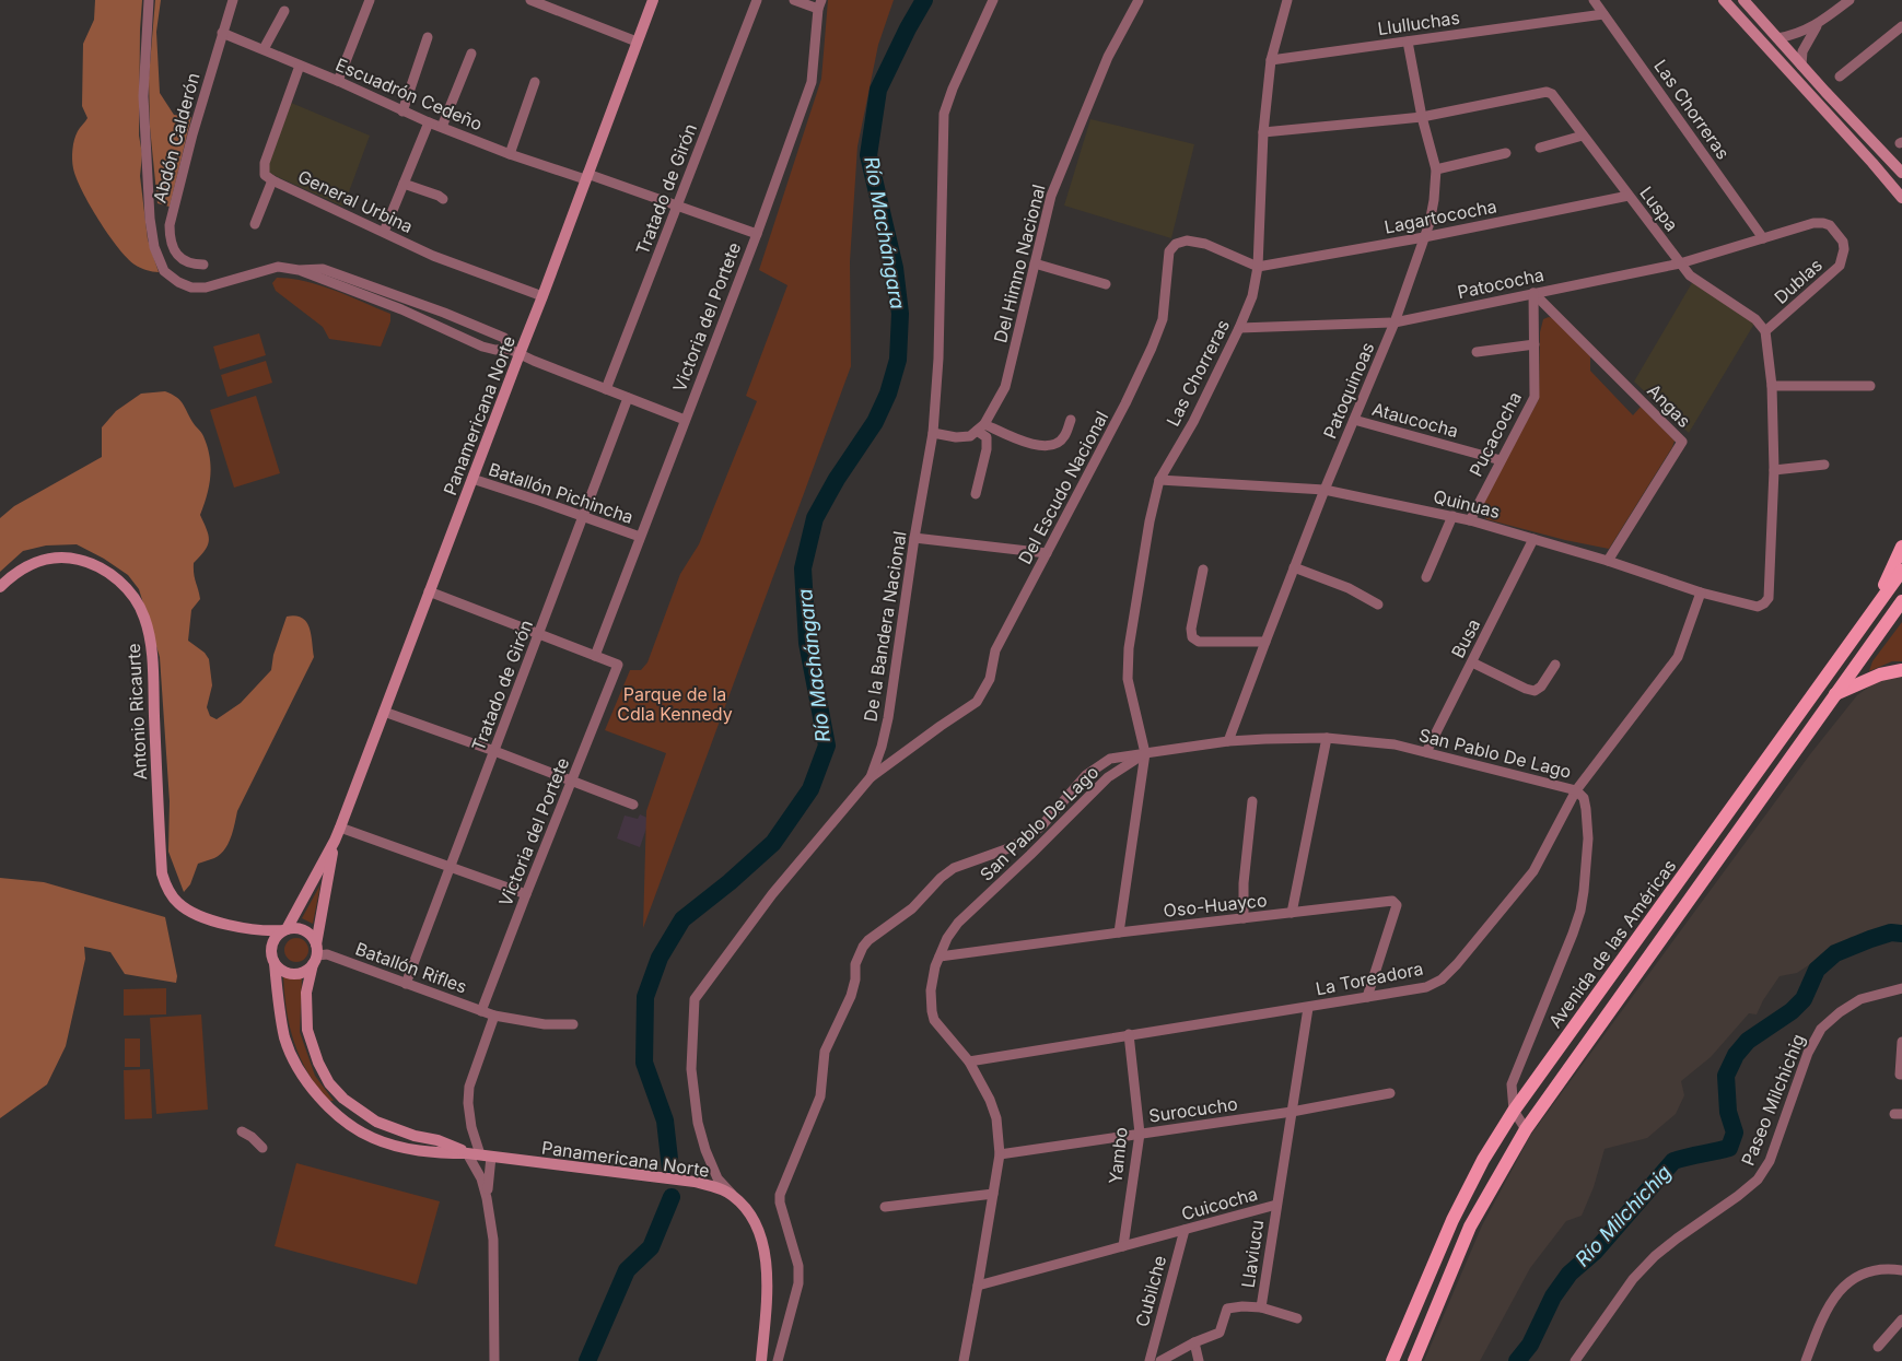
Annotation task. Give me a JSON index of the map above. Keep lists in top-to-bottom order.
{
  "streets": {
    "main road": ["Panamericana Norte", "Antonio Ricaurte", "Avenida de las Américas"],
    "street": [
      "Llulluchas",
      "Escuadrón Cedeño",
      "Las Chorreras",
      "Abdón Calderón",
      "Tratado de Girón",
      "General Urbina",
      "Luspa",
      "Lagartococha",
      "Del Himno Nacional",
      "Dublas",
      "Patococha",
      "Victoria del Portete",
      "Patoquinoas",
      "Angas",
      "Ataucocha",
      "Pucacocha",
      "Del Escudo Nacional",
      "Batallón Pichincha",
      "Quinuas",
      "De la Bandera Nacional",
      "Busa",
      "San Pablo De Lago",
      "Oso-Huayco",
      "Batallón Rifles",
      "La Toreadora",
      "Paseo Milchichig",
      "Surocucho",
      "Yambo",
      "Cuicocha",
      "Llaviucu",
      "Cubilche"
    ]
  },
  "crossings": [
    ["Llulluchas", "Las Chorreras"],
    ["Llulluchas", "Patoquinoas"],
    ["Escuadrón Cedeño", "Abdón Calderón"],
    ["Escuadrón Cedeño", "Tratado de Girón"],
    ["Escuadrón Cedeño", "General Urbina"],
    ["Escuadrón Cedeño", "Victoria del Portete"],
    ["Escuadrón Cedeño", "Panamericana Norte"],
    ["Las Chorreras", "Luspa"],
    ["Las Chorreras", "Lagartococha"],
    ["Las Chorreras", "Patococha"],
    ["Las Chorreras", "Del Escudo Nacional"],
    ["Las Chorreras", "Quinuas"],
    ["Las Chorreras", "San Pablo De Lago"],
    ["Tratado de Girón", "Batallón Pichincha"],
    ["Tratado de Girón", "Batallón Rifles"],
    ["General Urbina", "Panamericana Norte"],
    ["Luspa", "Lagartococha"],
    ["Luspa", "Dublas"],
    ["Luspa", "Patococha"],
    ["Luspa", "Patoquinoas"],
    ["Lagartococha", "Patoquinoas"],
    ["Lagartococha", "Del Escudo Nacional"],
    ["Dublas", "Patococha"],
    ["Patococha", "Patoquinoas"],
    ["Patococha", "Angas"],
    ["Patococha", "Pucacocha"],
    ["Victoria del Portete", "Batallón Pichincha"],
    ["Victoria del Portete", "Batallón Rifles"],
    ["Patoquinoas", "Ataucocha"],
    ["Patoquinoas", "Quinuas"],
    ["Patoquinoas", "San Pablo De Lago"],
    ["Angas", "Pucacocha"],
    ["Angas", "Quinuas"],
    ["Panamericana Norte", "Batallón Pichincha"],
    ["Panamericana Norte", "De la Bandera Nacional"],
    ["Panamericana Norte", "Antonio Ricaurte"],
    ["Panamericana Norte", "Batallón Rifles"],
    ["Ataucocha", "Pucacocha"],
    ["Pucacocha", "Quinuas"],
    ["Del Escudo Nacional", "De la Bandera Nacional"],
    ["Quinuas", "Busa"],
    ["Quinuas", "La Toreadora"],
    ["Busa", "San Pablo De Lago"],
    ["Antonio Ricaurte", "Batallón Rifles"],
    ["San Pablo De Lago", "Oso-Huayco"],
    ["San Pablo De Lago", "Avenida de las Américas"],
    ["San Pablo De Lago", "La Toreadora"],
    ["San Pablo De Lago", "Surocucho"],
    ["San Pablo De Lago", "Cuicocha"],
    ["Oso-Huayco", "La Toreadora"],
    ["La Toreadora", "Yambo"],
    ["La Toreadora", "Cuicocha"],
    ["Surocucho", "Yambo"],
    ["Surocucho", "Cuicocha"],
    ["Yambo", "Cuicocha"],
    ["Cuicocha", "Llaviucu"],
    ["Cuicocha", "Cubilche"]
  ],
  "water": ["Río Machángara", "Río Milchichig"],
  "parks": ["Parque de la Cdla Kennedy"]
}
